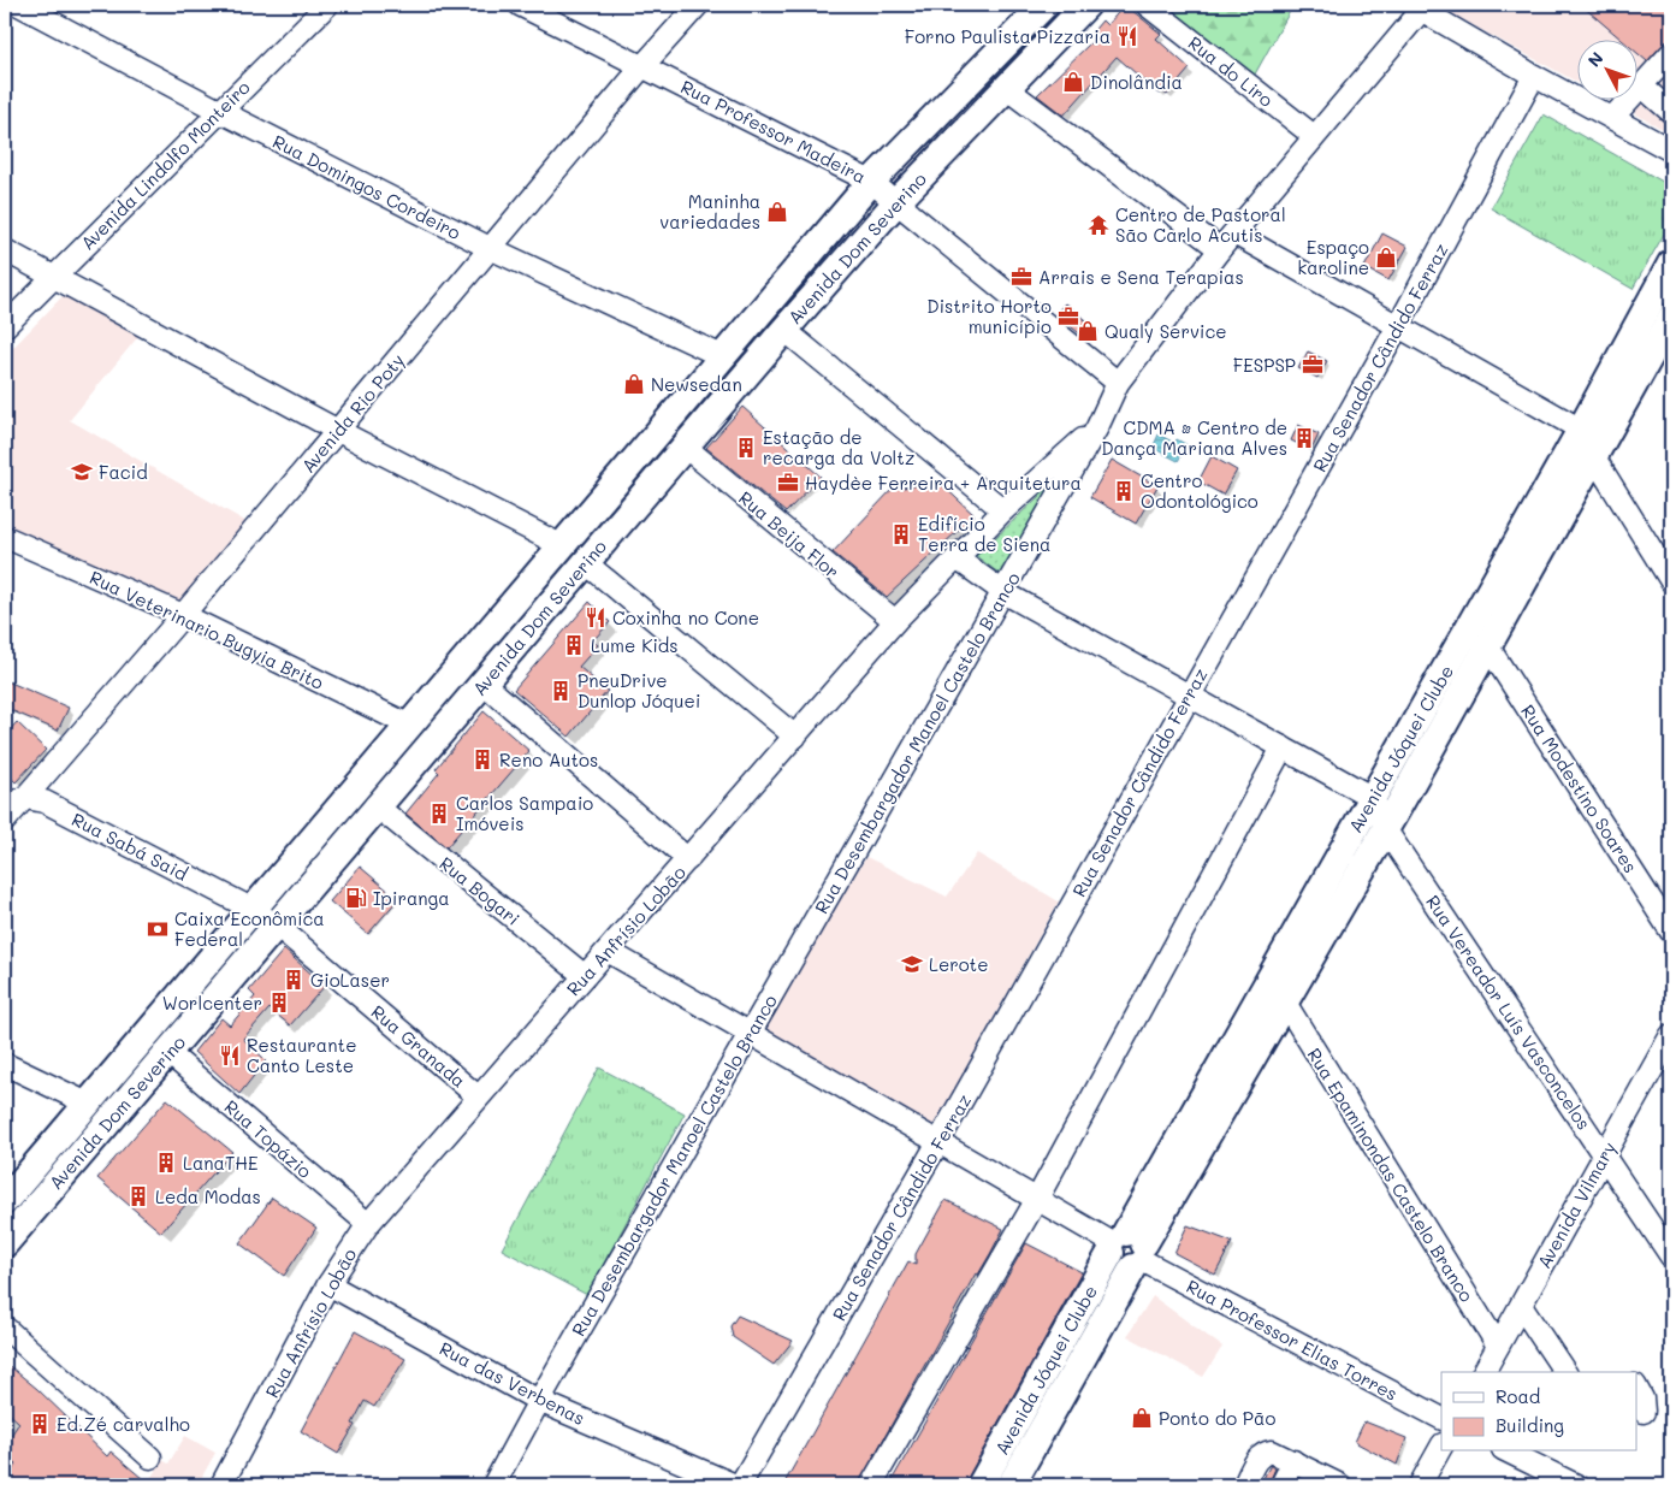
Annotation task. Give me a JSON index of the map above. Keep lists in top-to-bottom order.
{
  "streets": {
    "main road": ["Avenida Dom Severino", "Avenida Jóquei Clube"],
    "street": [
      "Rua do Liro",
      "Rua Professor Madeira",
      "Avenida Lindolfo Monteiro",
      "Rua Domingos Cordeiro",
      "Rua Senador Cândido Ferraz",
      "Avenida Rio Poty",
      "Rua Beija Flor",
      "Rua Veterinario Bugyia Brito",
      "Rua Desembargador Manoel Castelo Branco",
      "Rua Modestino Soares",
      "Rua Sabá Said",
      "Rua Bogari",
      "Rua Anfrísio Lobão",
      "Rua Vereador Luís Vasconcelos",
      "Rua Granada",
      "Rua Topázio",
      "Rua Epaminondas Castelo Branco",
      "Avenida Vilmary",
      "Rua Professor Elias Torres",
      "Rua das Verbenas"
    ]
  },
  "crossings": [
    ["Rua do Liro", "Rua Desembargador Manoel Castelo Branco"],
    ["Rua Professor Madeira", "Avenida Dom Severino"],
    ["Rua Professor Madeira", "Avenida Rio Poty"],
    ["Rua Professor Madeira", "Rua Desembargador Manoel Castelo Branco"],
    ["Avenida Lindolfo Monteiro", "Rua Domingos Cordeiro"],
    ["Rua Domingos Cordeiro", "Avenida Dom Severino"],
    ["Rua Domingos Cordeiro", "Avenida Rio Poty"],
    ["Avenida Dom Severino", "Rua Beija Flor"],
    ["Avenida Dom Severino", "Rua Veterinario Bugyia Brito"],
    ["Avenida Dom Severino", "Rua Sabá Said"],
    ["Avenida Dom Severino", "Rua Bogari"],
    ["Avenida Dom Severino", "Rua Granada"],
    ["Avenida Dom Severino", "Rua Topázio"],
    ["Rua Senador Cândido Ferraz", "Rua Professor Elias Torres"],
    ["Rua Senador Cândido Ferraz", "Rua das Verbenas"],
    ["Avenida Rio Poty", "Rua Veterinario Bugyia Brito"],
    ["Avenida Rio Poty", "Rua Sabá Said"],
    ["Rua Beija Flor", "Rua Anfrísio Lobão"],
    ["Rua Desembargador Manoel Castelo Branco", "Rua Anfrísio Lobão"],
    ["Rua Desembargador Manoel Castelo Branco", "Rua Professor Elias Torres"],
    ["Rua Desembargador Manoel Castelo Branco", "Rua das Verbenas"],
    ["Avenida Jóquei Clube", "Rua Modestino Soares"],
    ["Avenida Jóquei Clube", "Rua Vereador Luís Vasconcelos"],
    ["Avenida Jóquei Clube", "Rua Epaminondas Castelo Branco"],
    ["Avenida Jóquei Clube", "Rua Professor Elias Torres"],
    ["Rua Sabá Said", "Rua Granada"],
    ["Rua Bogari", "Rua Anfrísio Lobão"],
    ["Rua Anfrísio Lobão", "Rua Granada"],
    ["Rua Anfrísio Lobão", "Rua Topázio"],
    ["Rua Anfrísio Lobão", "Rua Professor Elias Torres"],
    ["Rua Anfrísio Lobão", "Rua das Verbenas"],
    ["Rua Vereador Luís Vasconcelos", "Avenida Vilmary"],
    ["Rua Epaminondas Castelo Branco", "Avenida Vilmary"]
  ],
  "places": {
    "restaurant": ["Forno Paulista Pizzaria", "Coxinha no Cone", "Restaurante Canto Leste"],
    "shop": [
      "Dinolândia",
      "Maninha variedades",
      "Espaço karoline",
      "Qualy Service",
      "Newsedan",
      "Ponto do Pão"
    ],
    "temple": ["Centro de Pastoral São Carlo Acutis"],
    "office": [
      "Arrais e Sena Terapias",
      "Distrito Horto município",
      "FESPSP",
      "Haydèe Ferreira + Arquitetura"
    ],
    "building": [
      "CDMA • Centro de Dança Mariana Alves",
      "Estação de recarga da Voltz",
      "Centro Odontológico",
      "Edifício Terra de Siena",
      "Lume Kids",
      "PneuDrive Dunlop Jóquei",
      "Reno Autos",
      "Carlos Sampaio Imóveis",
      "GioLaser",
      "Worlcenter",
      "LanaTHE",
      "Leda Modas",
      "Ed.Zé carvalho"
    ],
    "school or university": ["Facid", "Lerote"],
    "fuel station": ["Ipiranga"],
    "bank": ["Caixa Econômica Federal"]
  },
  "legend": ["Road", "Building"],
  "north": "top left"
}
